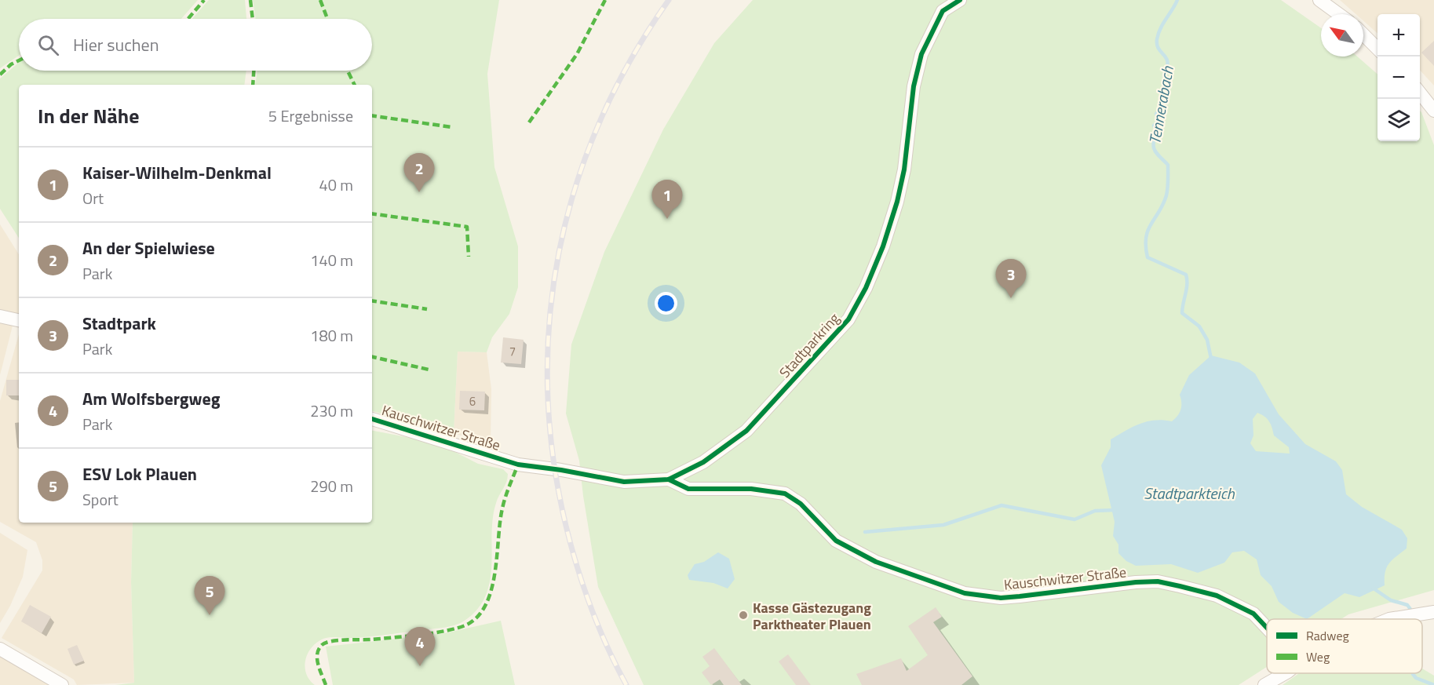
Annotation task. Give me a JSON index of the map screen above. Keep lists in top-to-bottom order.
{
  "streets": {
    "street": ["Stadtparkring", "Kauschwitzer Straße"]
  },
  "crossings": [
    ["Stadtparkring", "Kauschwitzer Straße"]
  ],
  "water": ["Tennerabach", "Stadtparkteich"],
  "places": ["Kasse Gästezugang Parktheater Plauen"],
  "house_numbers": ["7", "6"],
  "legend": ["Radweg", "Weg"],
  "north": "top left",
  "page": {
    "map_buttons": ["+", "−"],
    "search": "Hier suchen",
    "heading": ["In der Nähe", "5 Ergebnisse"],
    "list": [
      {
        "mark": "1",
        "name": "Kaiser-Wilhelm-Denkmal",
        "note": "Ort",
        "value": "40 m"
      },
      {
        "mark": "2",
        "name": "An der Spielwiese",
        "note": "Park",
        "value": "140 m"
      },
      {
        "mark": "3",
        "name": "Stadtpark",
        "note": "Park",
        "value": "180 m"
      },
      {
        "mark": "4",
        "name": "Am Wolfsbergweg",
        "note": "Park",
        "value": "230 m"
      },
      {
        "mark": "5",
        "name": "ESV Lok Plauen",
        "note": "Sport",
        "value": "290 m"
      }
    ],
    "pins": [
      "2",
      "1",
      "3",
      "5",
      "4"
    ]
  }
}
